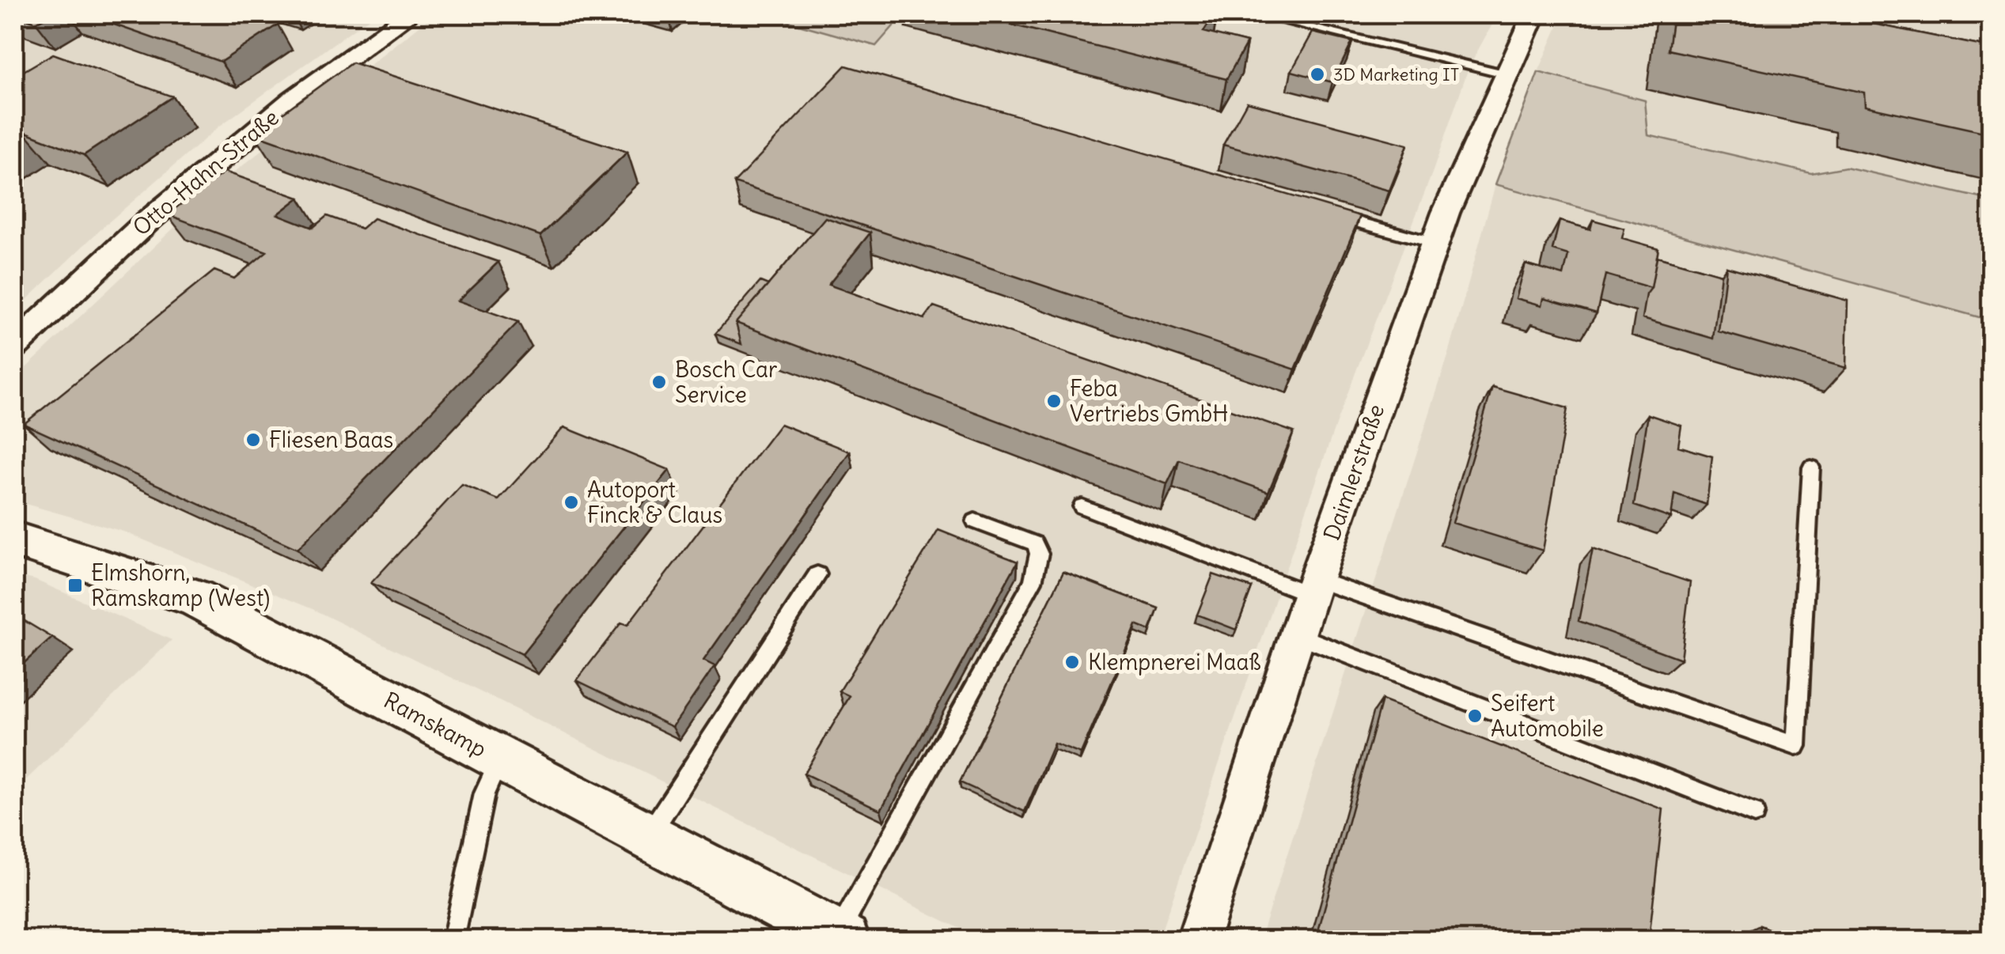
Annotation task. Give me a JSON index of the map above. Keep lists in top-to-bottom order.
{
  "streets": {
    "street": ["Otto-Hahn-Straße", "Daimlerstraße", "Ramskamp"]
  },
  "places": {
    "other": [
      "3D Marketing IT",
      "Bosch Car Service",
      "Feba Vertriebs GmbH",
      "Fliesen Baas",
      "Autoport Finck & Claus",
      "Klempnerei Maaß",
      "Seifert Automobile"
    ],
    "transit": ["Elmshorn, Ramskamp (West)"]
  }
}
